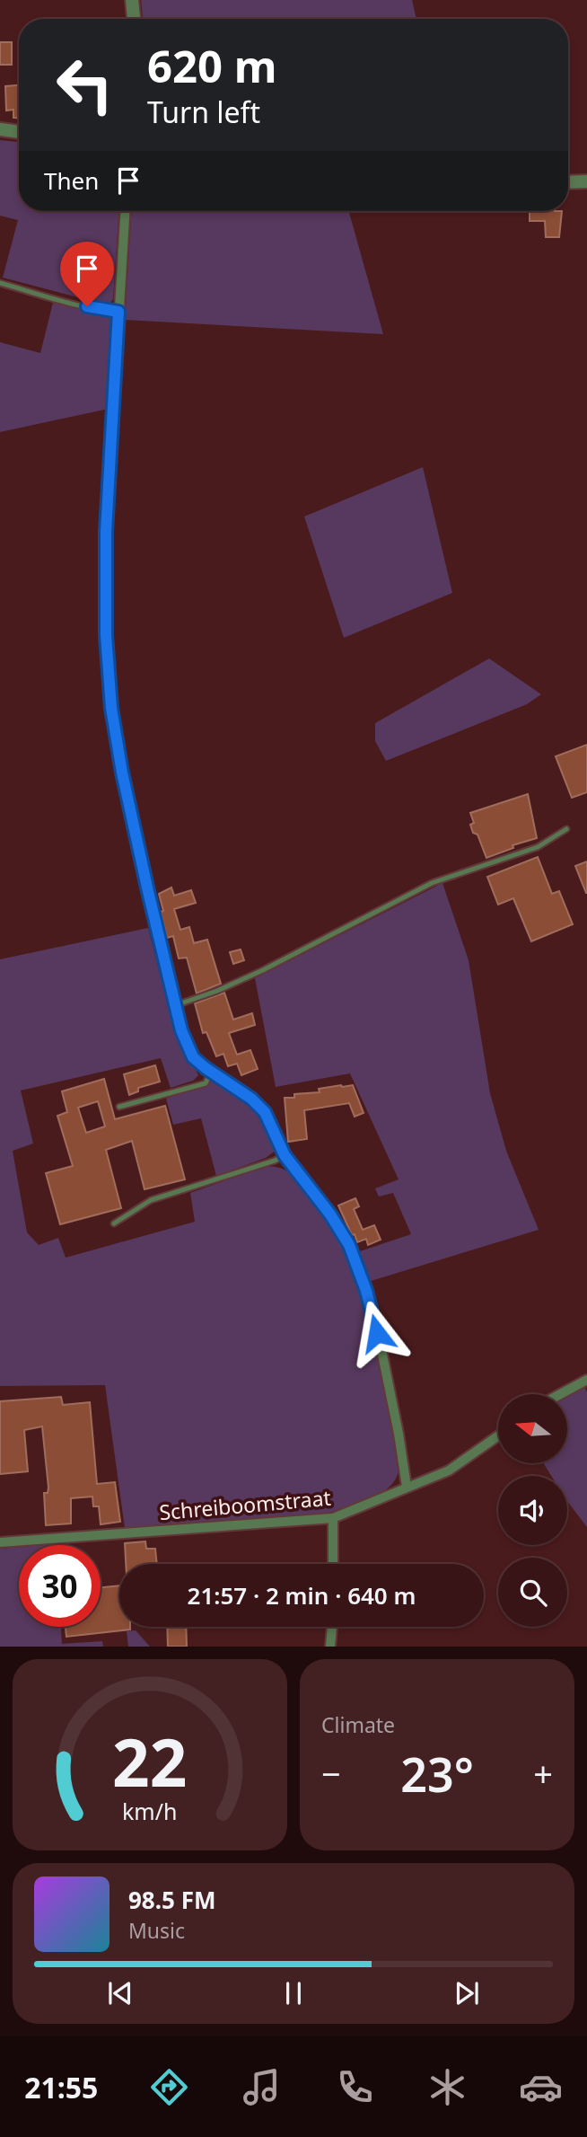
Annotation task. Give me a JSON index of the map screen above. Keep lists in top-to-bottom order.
{
  "streets": {
    "street": ["Schreiboomstraat"]
  },
  "north": "left",
  "page": {
    "turn": ["620 m", "Turn left"],
    "then": "Then",
    "limit": "30",
    "trip": "21:57 · 2 min · 640 m",
    "tile": "Climate",
    "heat": ["−", "23°", "+"],
    "song": ["98.5 FM", "Music"],
    "tabs": "21:55",
    "gauge": ["22", "km/h"]
  }
}
